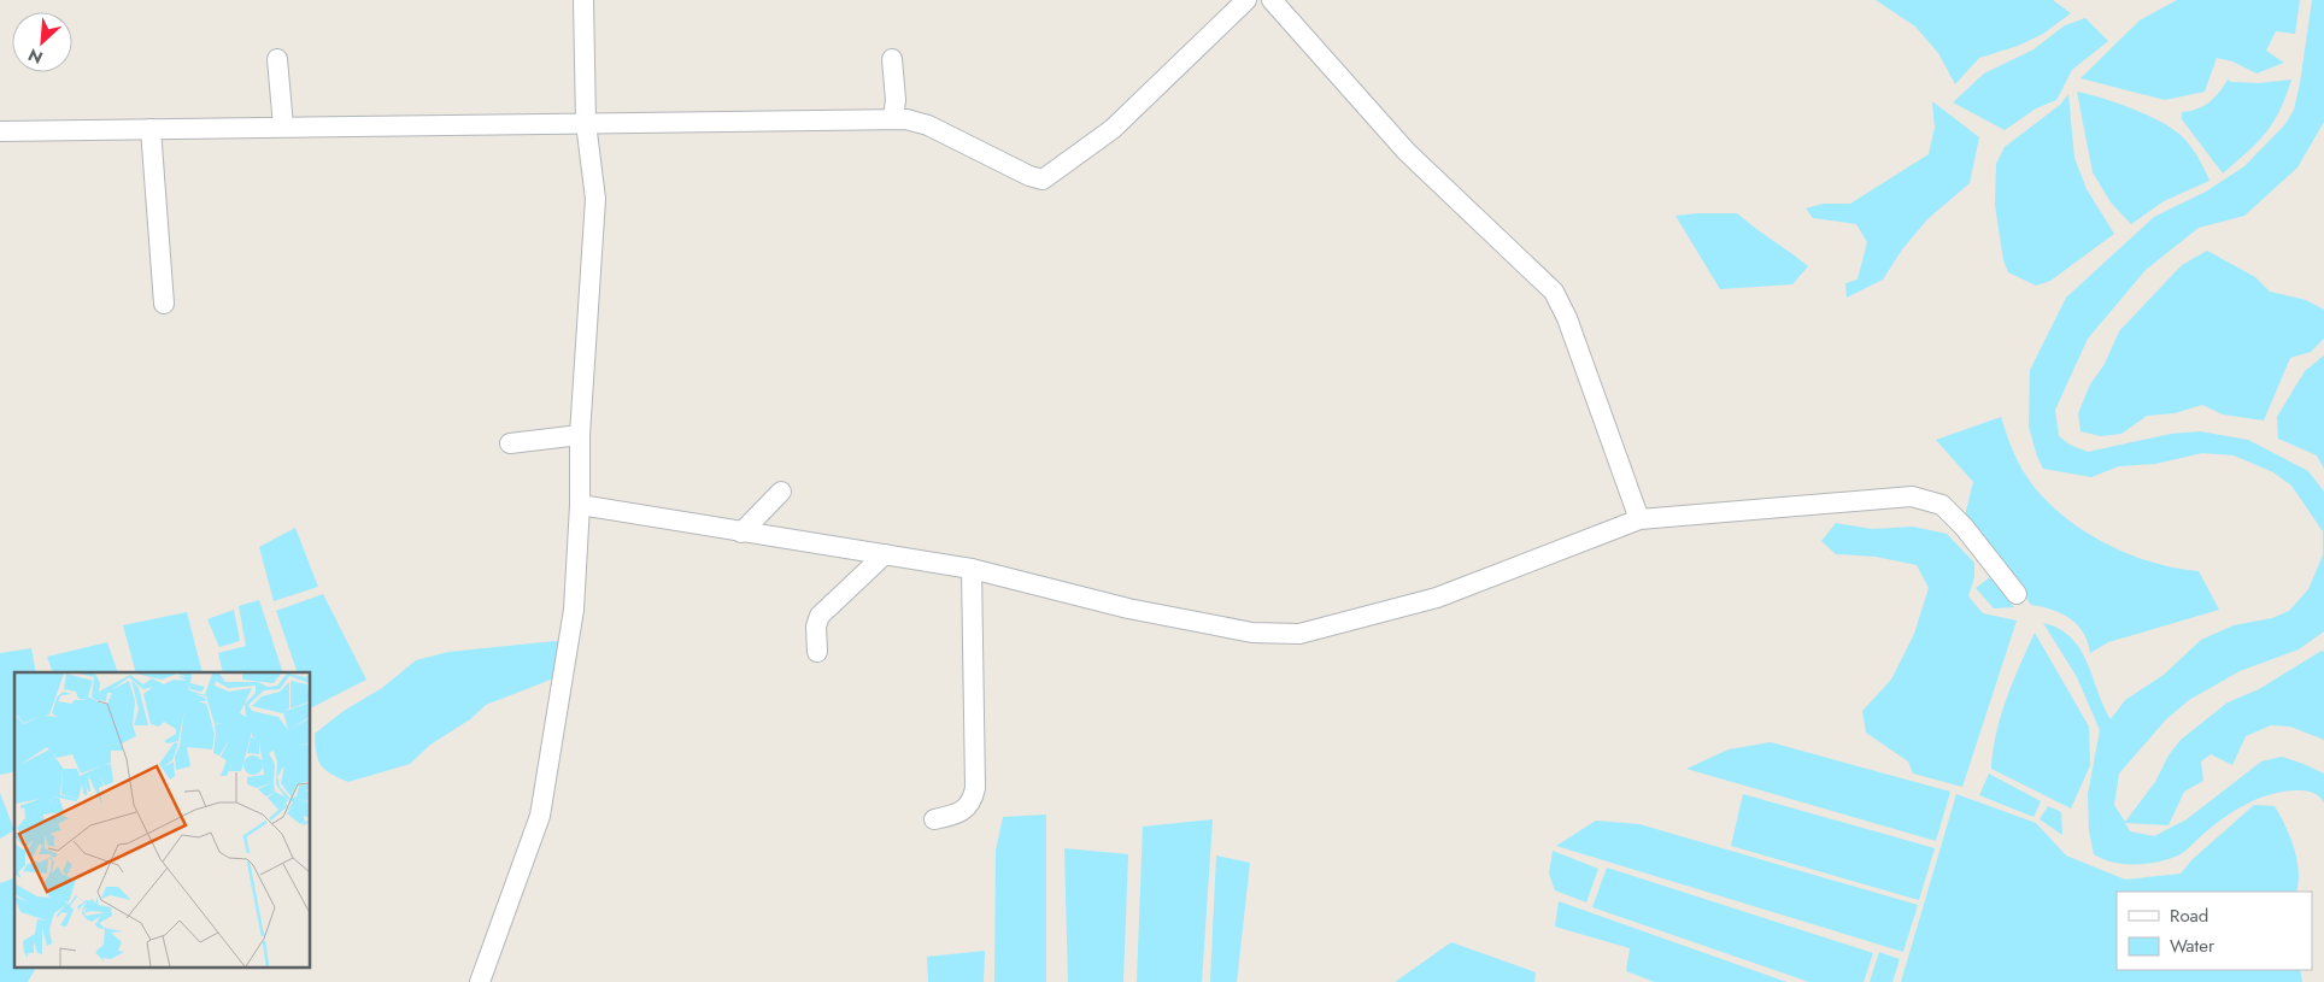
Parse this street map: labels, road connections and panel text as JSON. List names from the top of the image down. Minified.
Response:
{"legend":["Road","Water"],"north":"bottom left"}
